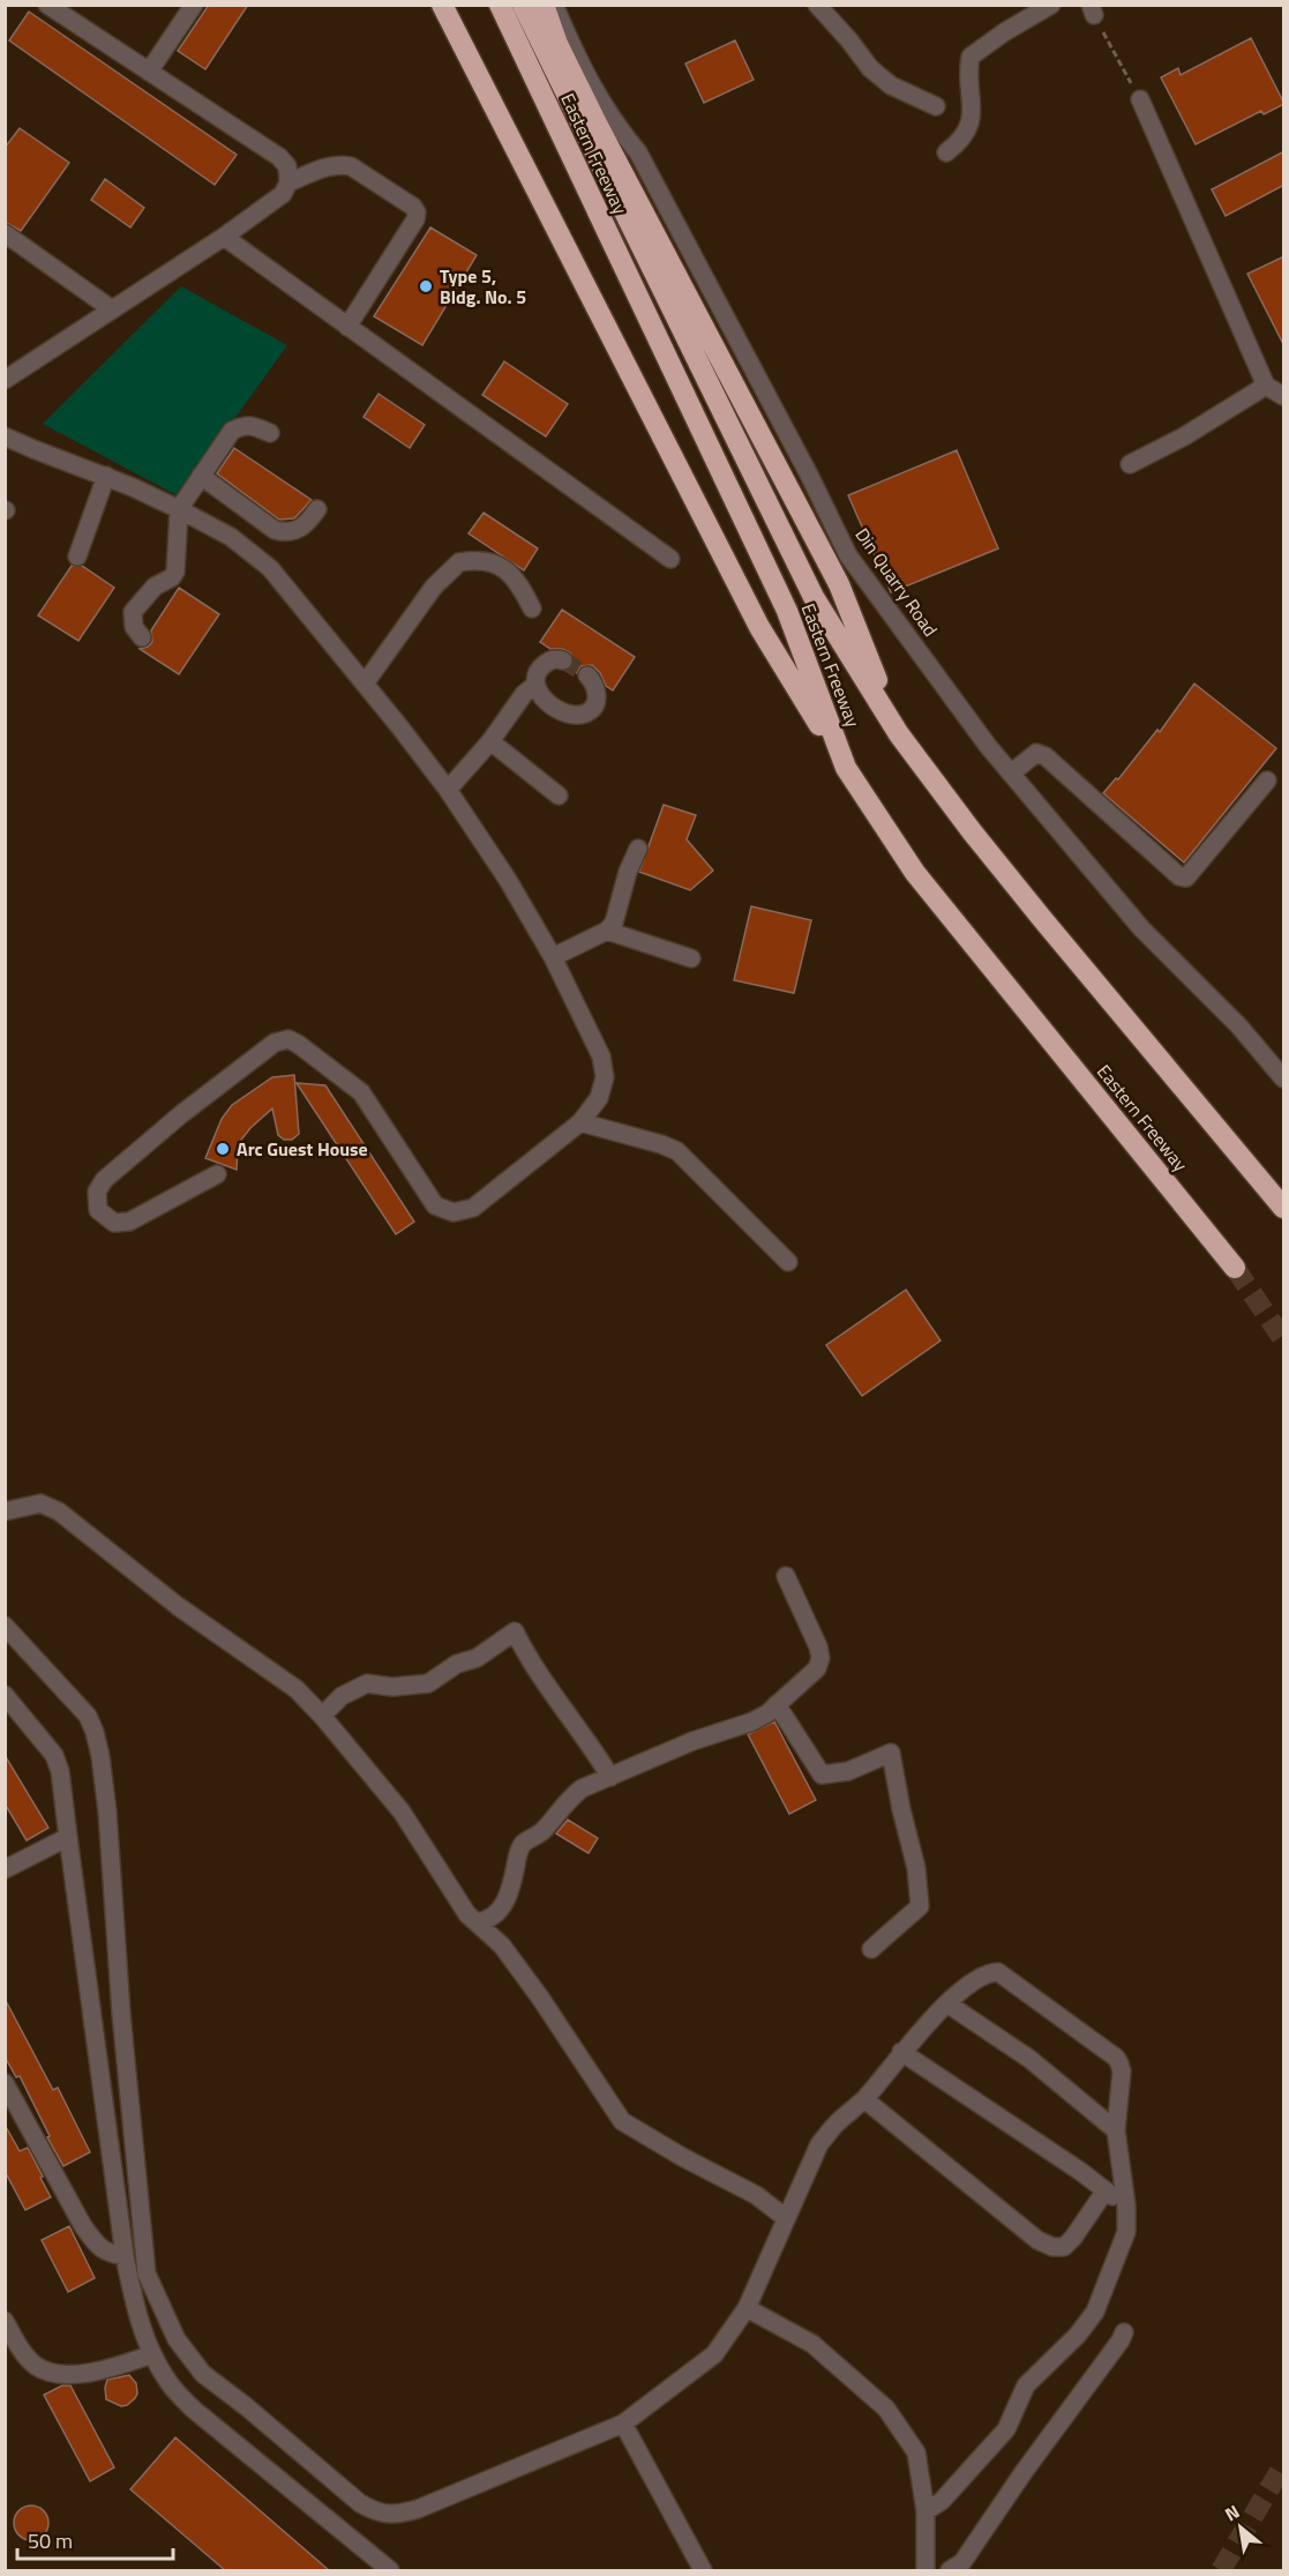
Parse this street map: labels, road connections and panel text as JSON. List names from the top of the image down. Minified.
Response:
{"streets":{"highway":["Eastern Freeway"],"street":["Din Quarry Road"]},"places":["Type 5, Bldg. No. 5","Arc Guest House"],"scale_bar":"50 m","north":"top left"}
